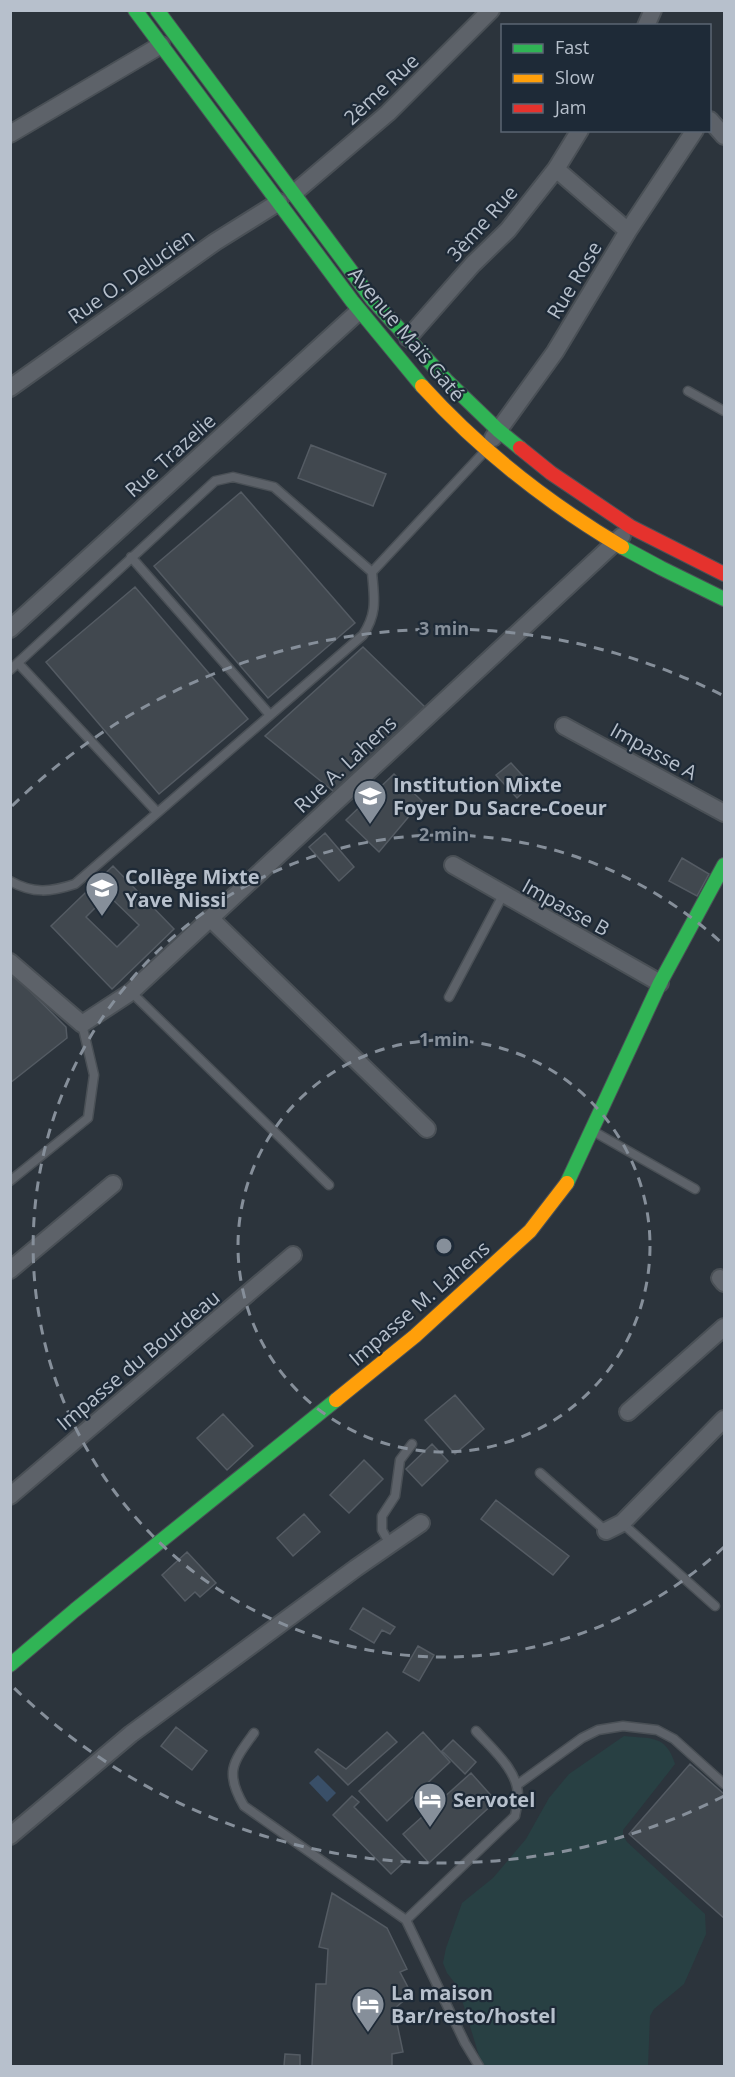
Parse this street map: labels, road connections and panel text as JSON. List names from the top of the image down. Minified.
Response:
{"streets":{"main road":["Avenue Maïs Gaté","Impasse M. Lahens"],"street":["2ème Rue","3ème Rue","Rue O. Delucien","Rue Rose","Rue Trazelie","Impasse A","Rue A. Lahens","Impasse B","Impasse du Bourdeau"]},"crossings":[["2ème Rue","Avenue Maïs Gaté"],["3ème Rue","Avenue Maïs Gaté"],["Rue O. Delucien","Avenue Maïs Gaté"],["Rue Rose","Avenue Maïs Gaté"],["Avenue Maïs Gaté","Rue Trazelie"],["Avenue Maïs Gaté","Rue A. Lahens"],["Impasse B","Impasse M. Lahens"]],"places":{"school or university":["Institution Mixte Foyer Du Sacre-Coeur","Collège Mixte Yave Nissi"],"hotel":["Servotel","La maison Bar/resto/hostel"]},"legend":["Fast","Slow","Jam"],"rings":["3 min","2 min","1 min"]}
